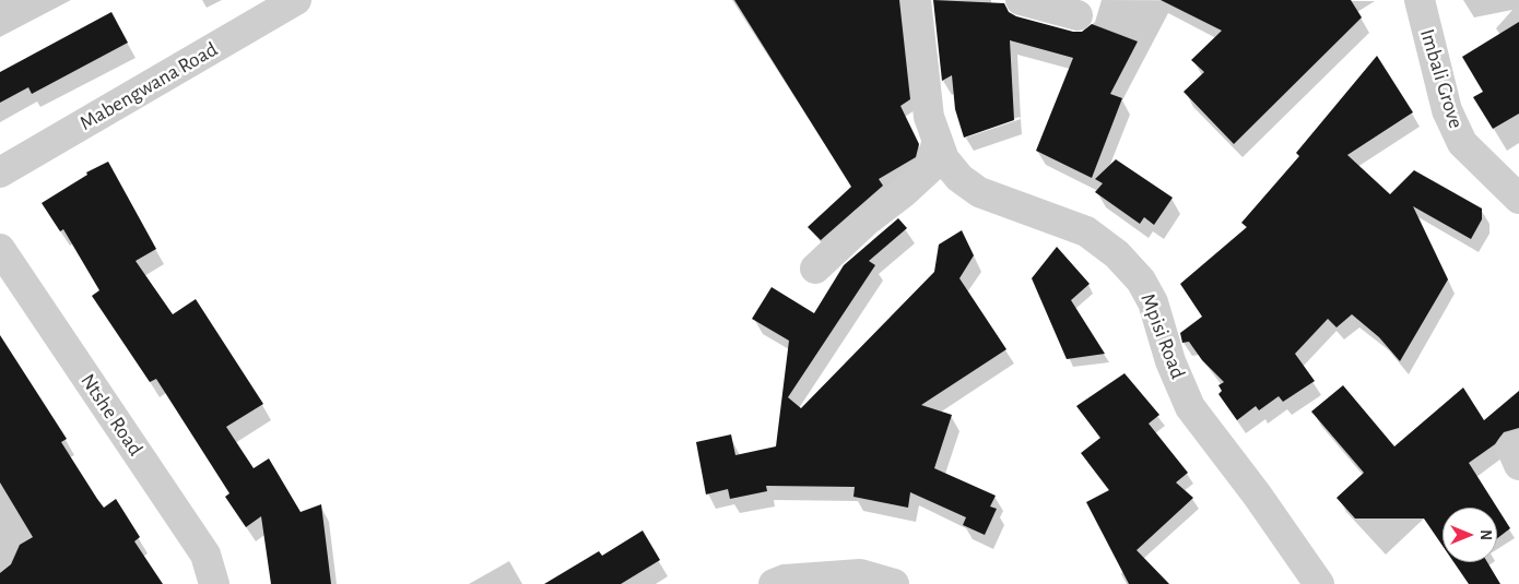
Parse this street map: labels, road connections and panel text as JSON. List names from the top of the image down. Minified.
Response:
{"streets":{"street":["Imbali Grove","Mabengwana Road","Mpisi Road","Ntshe Road"]},"north":"right"}
